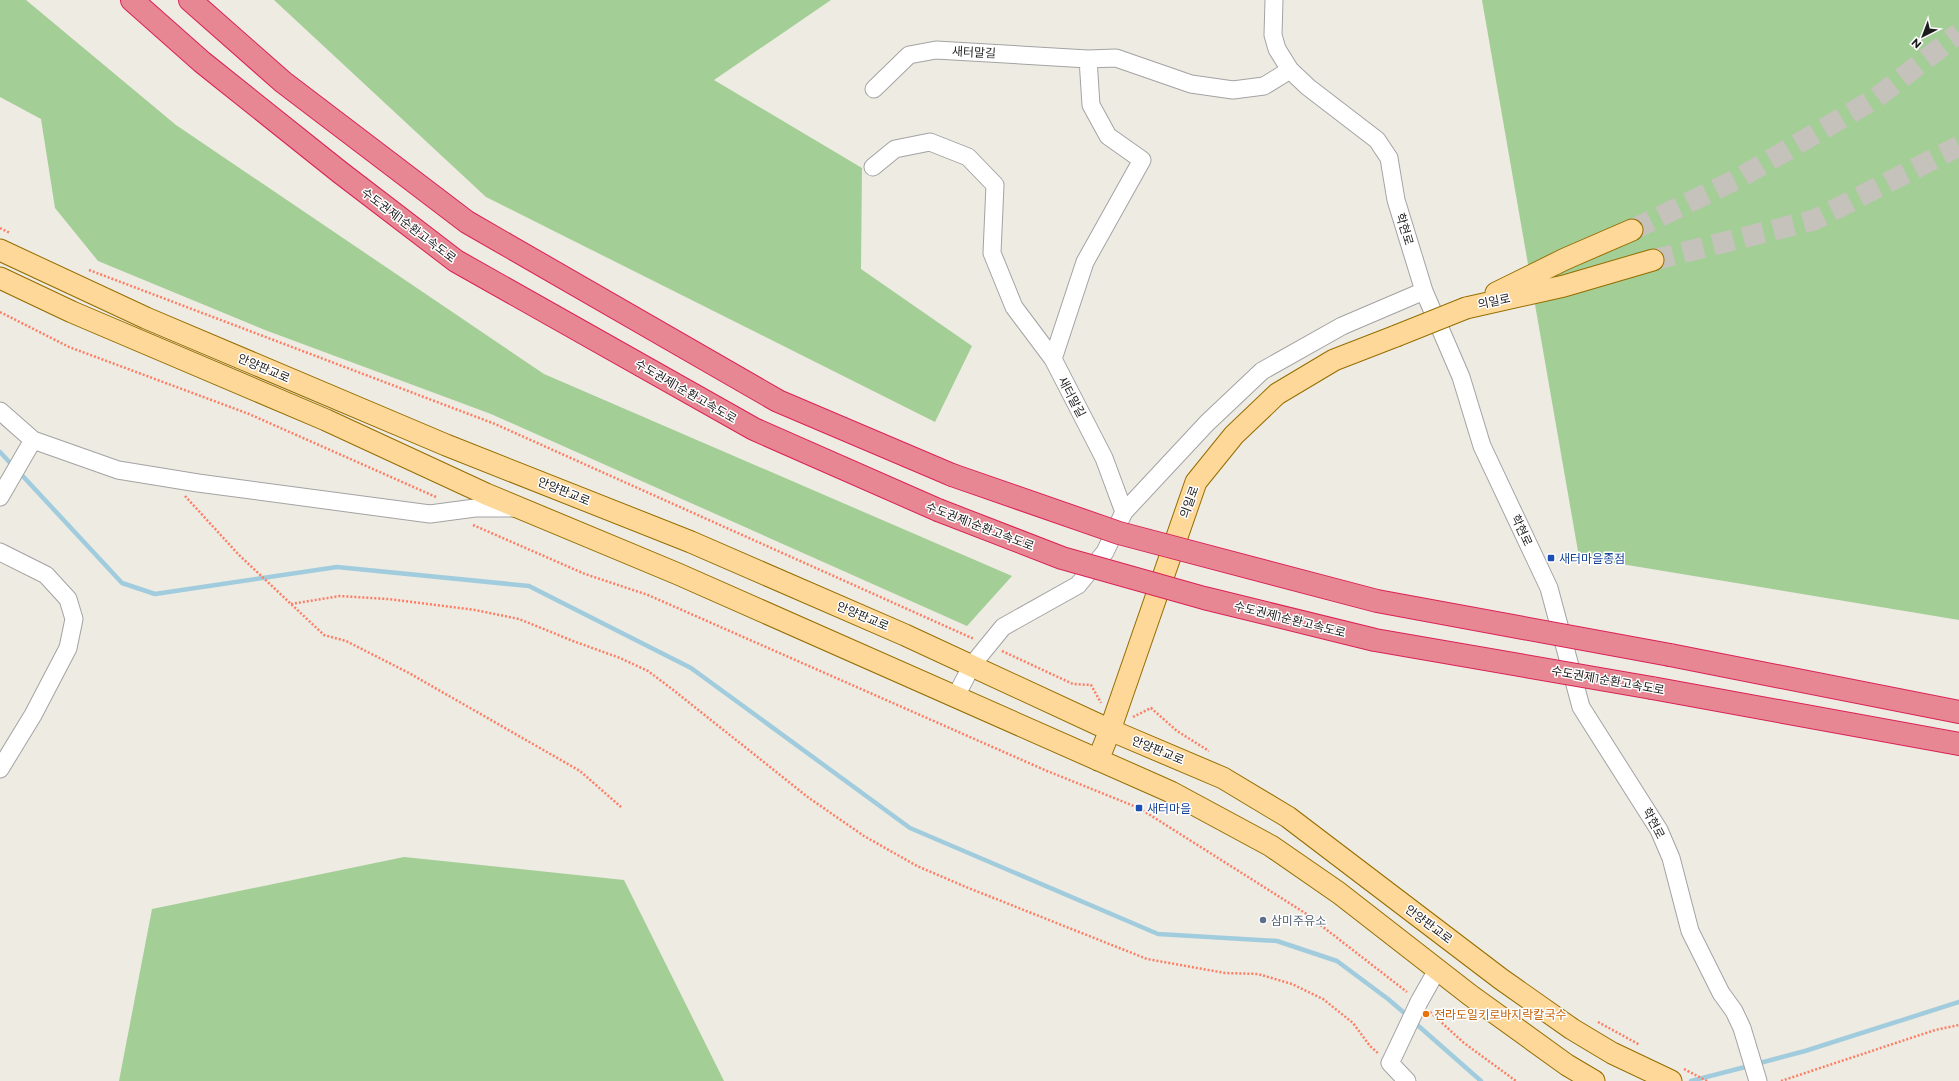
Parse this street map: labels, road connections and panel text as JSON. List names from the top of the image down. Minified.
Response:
{"streets":{"highway":["수도권제1순환고속도로"],"main road":["의일로","안양판교로"],"street":["새터말길","학현로"]},"crossings":[["새터말길","학현로"],["의일로","안양판교로"]],"places":{"transit":["새터마을종점","새터마을"],"other":["삼미주유소","전라도일키로바지락칼국수"]},"north":"bottom left"}
